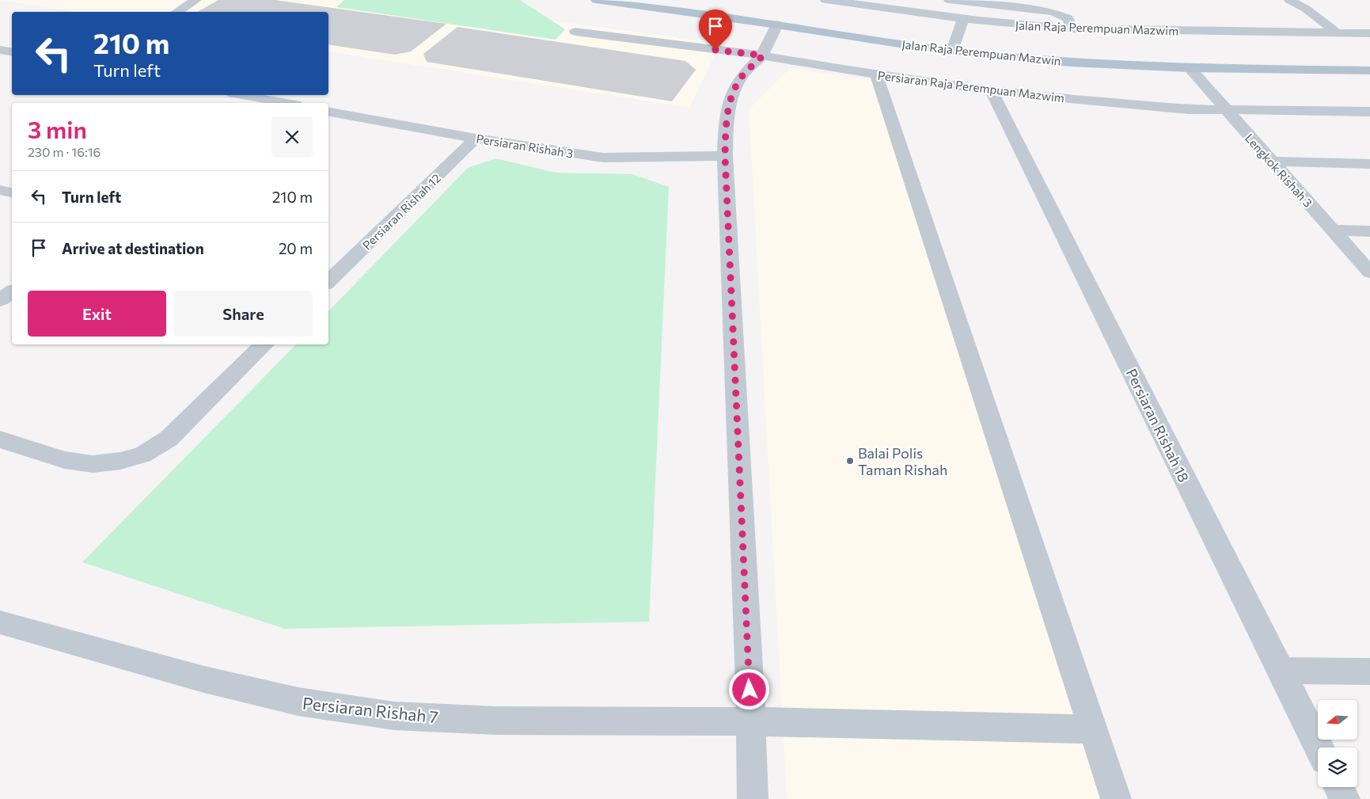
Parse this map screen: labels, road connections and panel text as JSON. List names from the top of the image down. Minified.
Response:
{"streets":{"main road":["Jalan Raja Perempuan Mazwin"],"street":["Jalan Raja Perempuan Mazwim","Persiaran Raja Perempuan Mazwim","Persiaran Rishah 3","Lengkok Rishah 3","Persiaran Rishah 12","Persiaran Rishah 18","Persiaran Rishah 7"]},"crossings":[["Jalan Raja Perempuan Mazwin","Lengkok Rishah 3"],["Persiaran Raja Perempuan Mazwim","Lengkok Rishah 3"],["Persiaran Raja Perempuan Mazwim","Persiaran Rishah 18"],["Persiaran Rishah 3","Persiaran Rishah 12"]],"places":["Balai Polis Taman Rishah"],"north":"left","page":{"turn":["210 m","Turn left"],"heading":["3 min","230 m · 16:16"],"list":[{"name":"Turn left","value":"210 m"},{"name":"Arrive at destination","value":"20 m"}],"buttons":["Exit","Share"]}}
